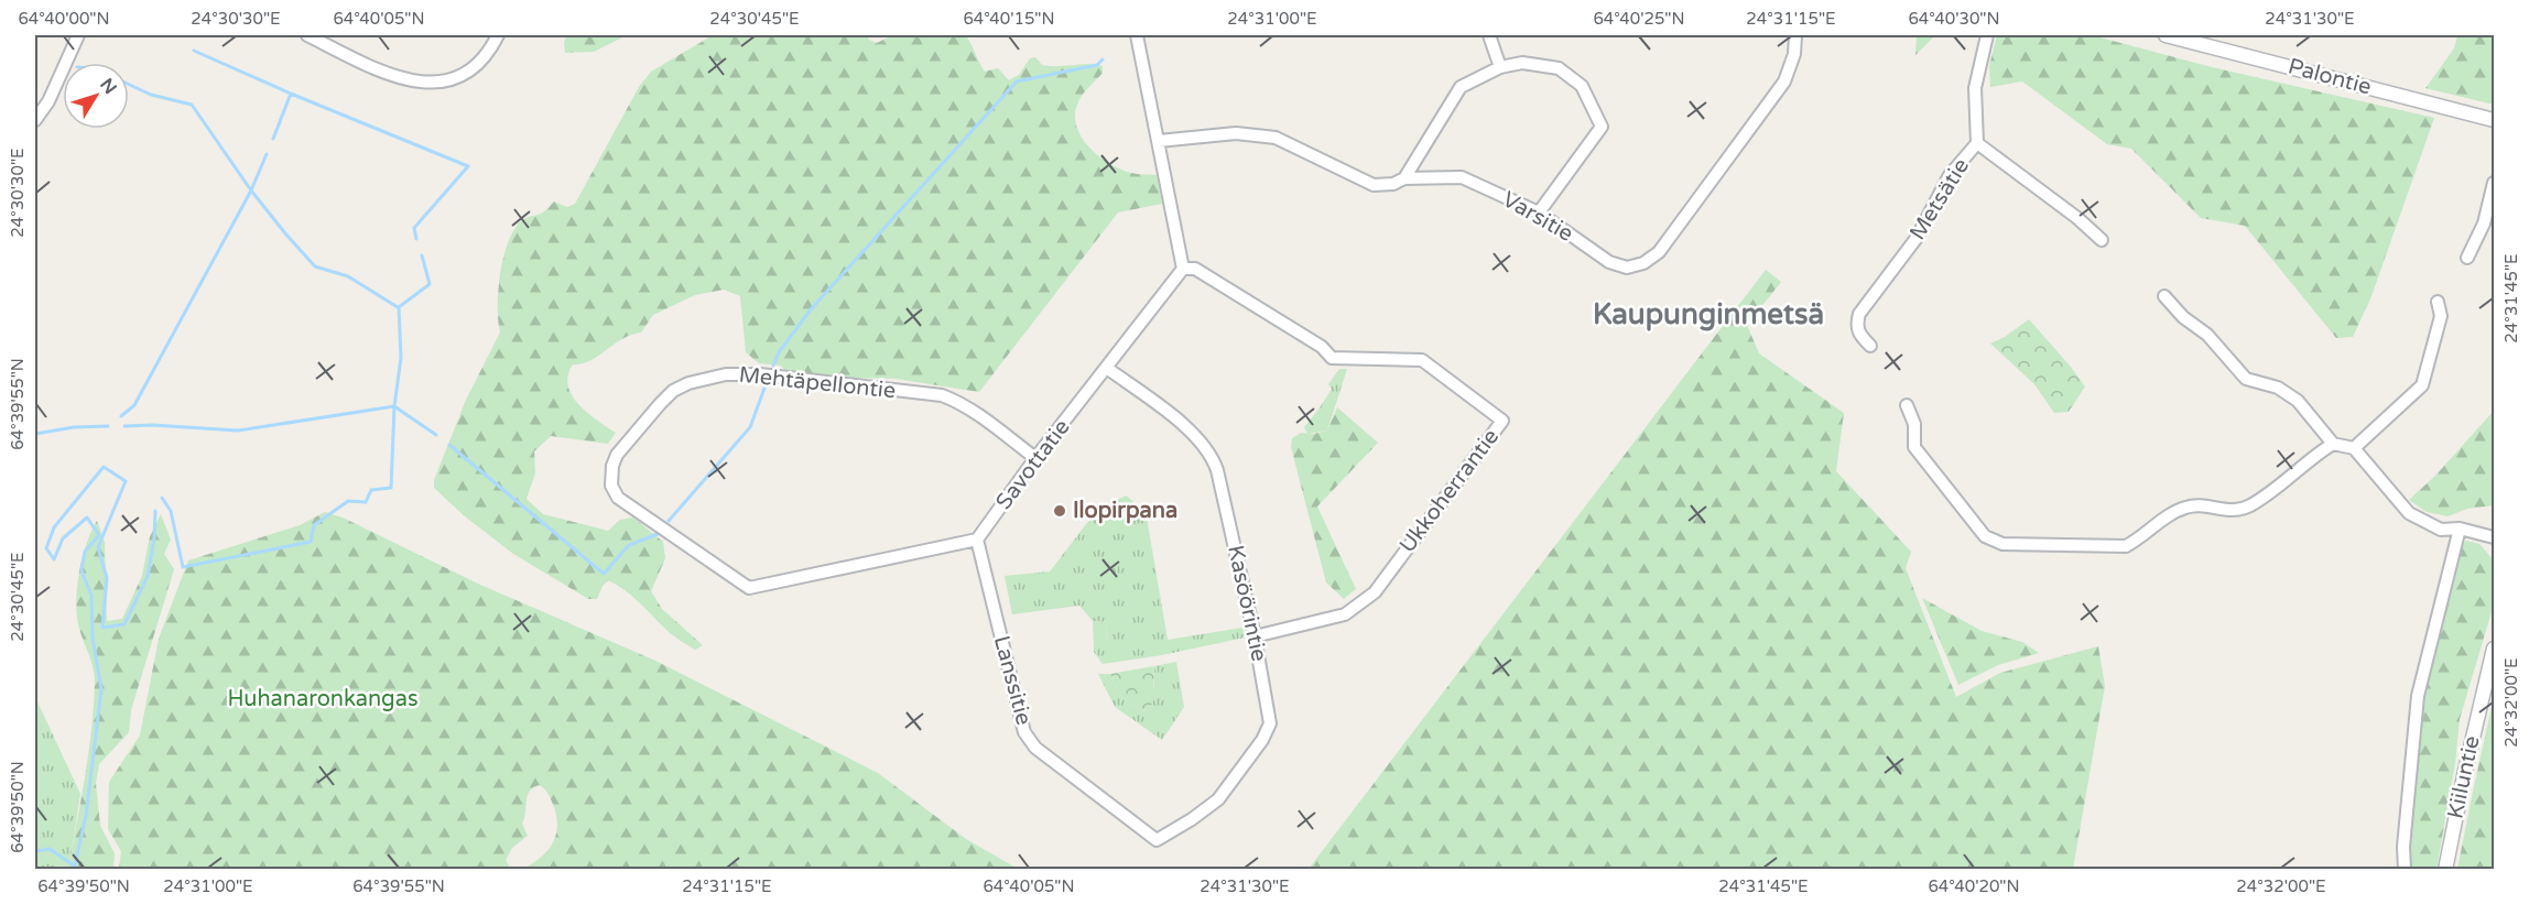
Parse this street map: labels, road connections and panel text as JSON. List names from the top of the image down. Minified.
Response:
{"streets":{"street":["Palontie","Metsätie","Varsitie","Mehtäpellontie","Savottatie","Ukkoherrantie","Kasöörintie","Lanssitie","Kiiluntie"]},"crossings":[["Mehtäpellontie","Savottatie"],["Mehtäpellontie","Lanssitie"],["Savottatie","Ukkoherrantie"],["Savottatie","Kasöörintie"],["Savottatie","Lanssitie"],["Ukkoherrantie","Kasöörintie"],["Kasöörintie","Lanssitie"]],"districts":["Kaupunginmetsä"],"parks":["Huhanaronkangas"],"places":["Ilopirpana"],"north":"top right","coordinates":["64°40'00\"N","24°30'30\"E","64°40'05\"N","24°30'45\"E","64°40'15\"N","24°31'00\"E","64°40'25\"N","24°31'15\"E","64°40'30\"N","24°31'30\"E","24°31'45\"E","64°39'55\"N","24°32'00\"E","64°39'50\"N","64°40'20\"N"]}
